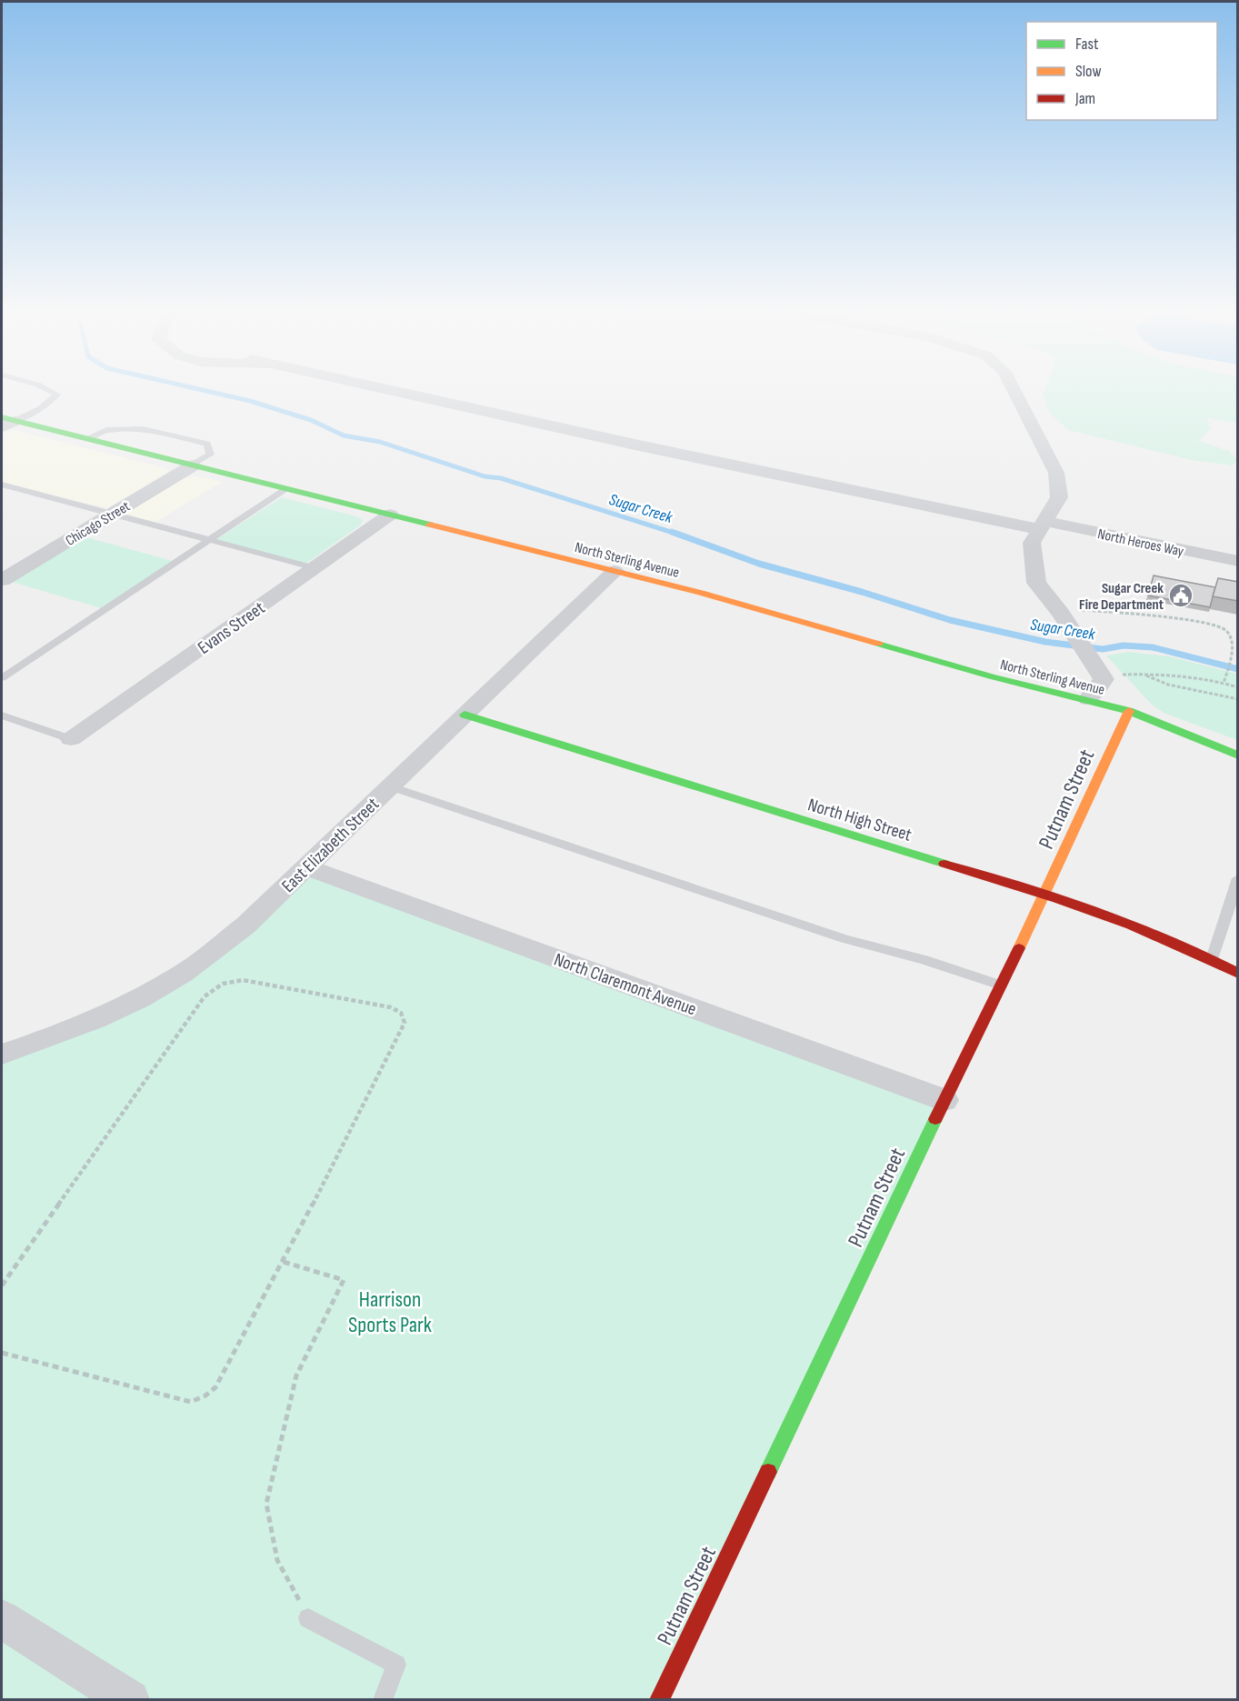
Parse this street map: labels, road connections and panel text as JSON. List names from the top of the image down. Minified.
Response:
{"streets":{"street":["Chicago Street","North Heroes Way","North Sterling Avenue","Evans Street","Putnam Street","North High Street","East Elizabeth Street","North Claremont Avenue"]},"crossings":[["Chicago Street","North Sterling Avenue"],["North Sterling Avenue","Evans Street"],["North Sterling Avenue","Putnam Street"],["North Sterling Avenue","East Elizabeth Street"],["Putnam Street","North High Street"],["Putnam Street","North Claremont Avenue"],["North High Street","East Elizabeth Street"],["East Elizabeth Street","North Claremont Avenue"]],"water":["Sugar Creek"],"parks":["Harrison Sports Park"],"places":{"public building":["Sugar Creek Fire Department"]},"legend":["Fast","Slow","Jam"]}
